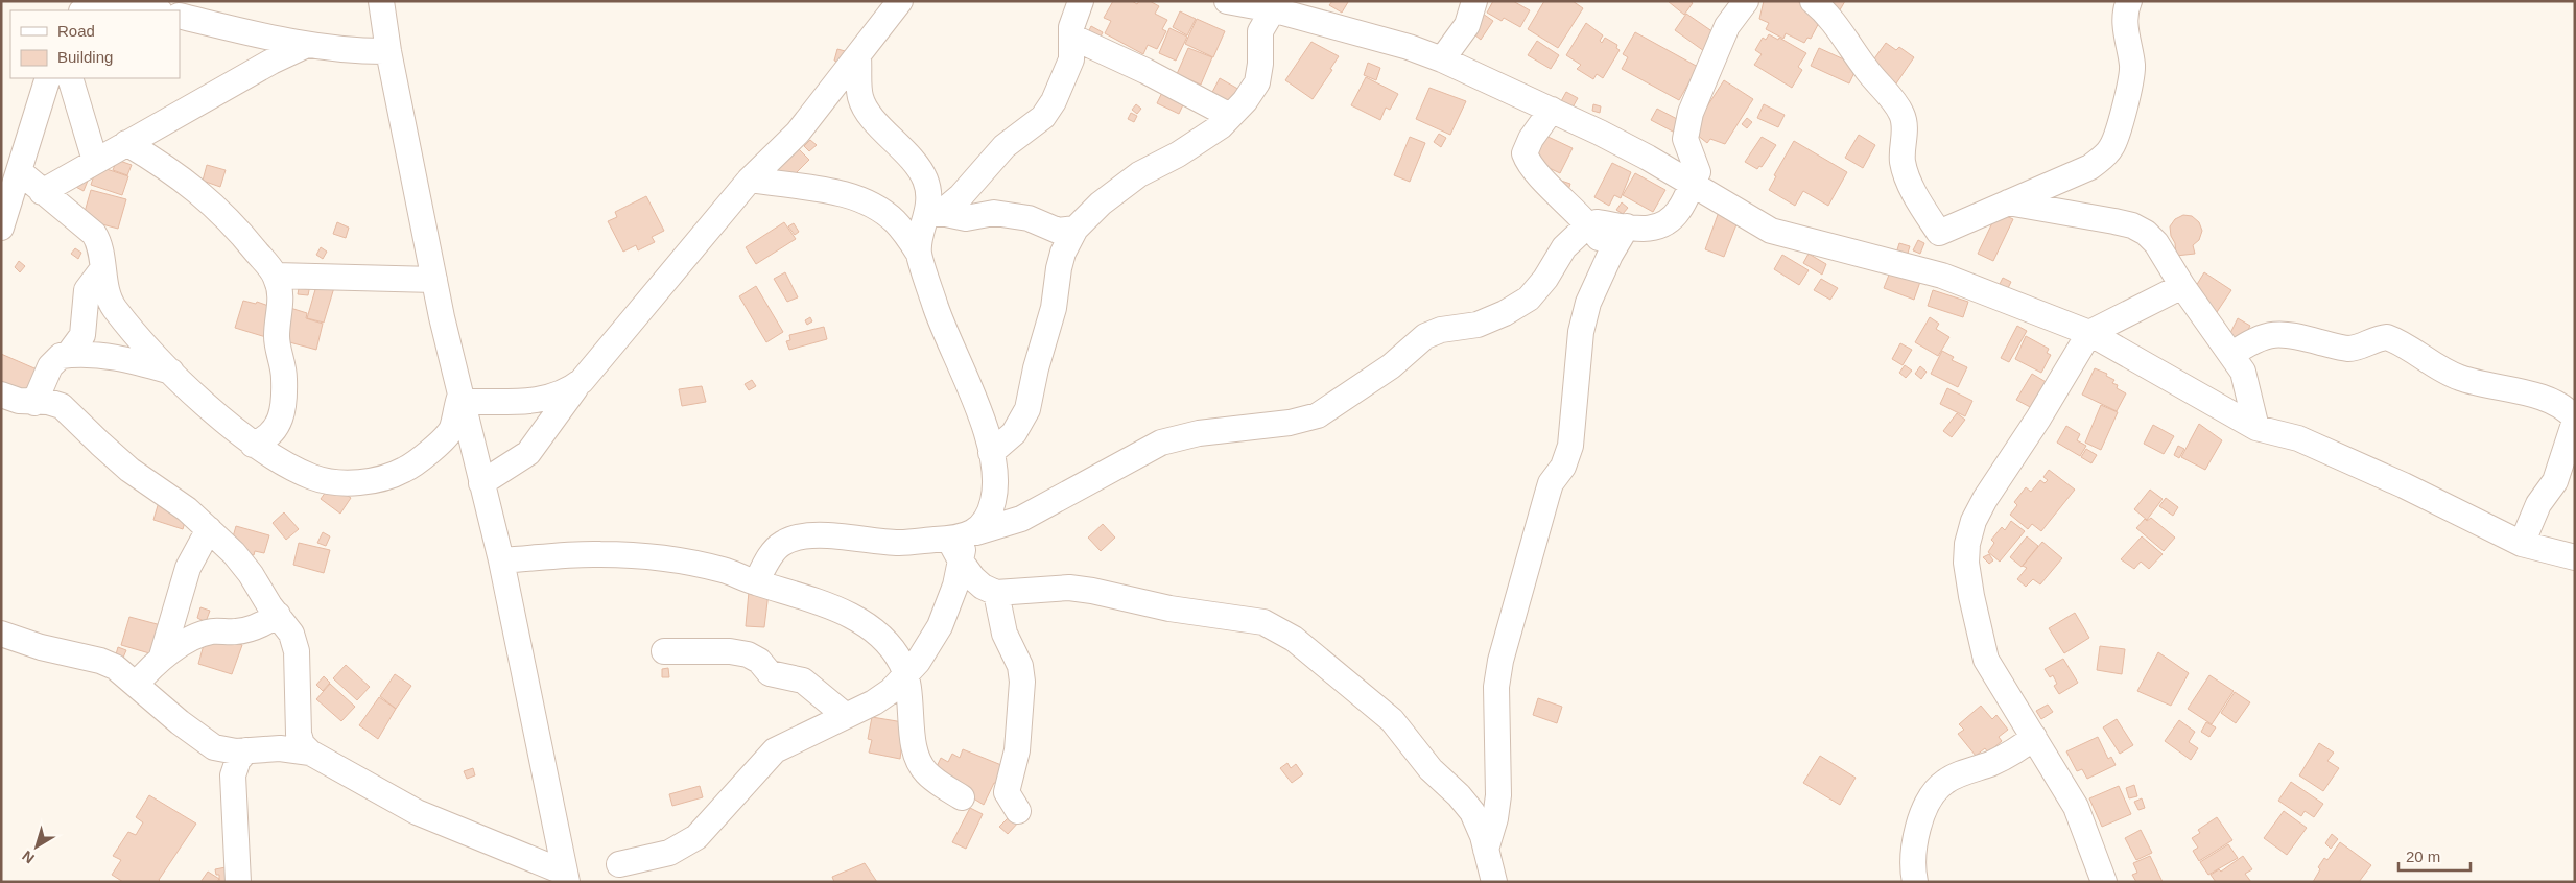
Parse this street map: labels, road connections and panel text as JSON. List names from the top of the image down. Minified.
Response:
{"legend":["Road","Building"],"scale_bar":"20 m","north":"bottom left"}
